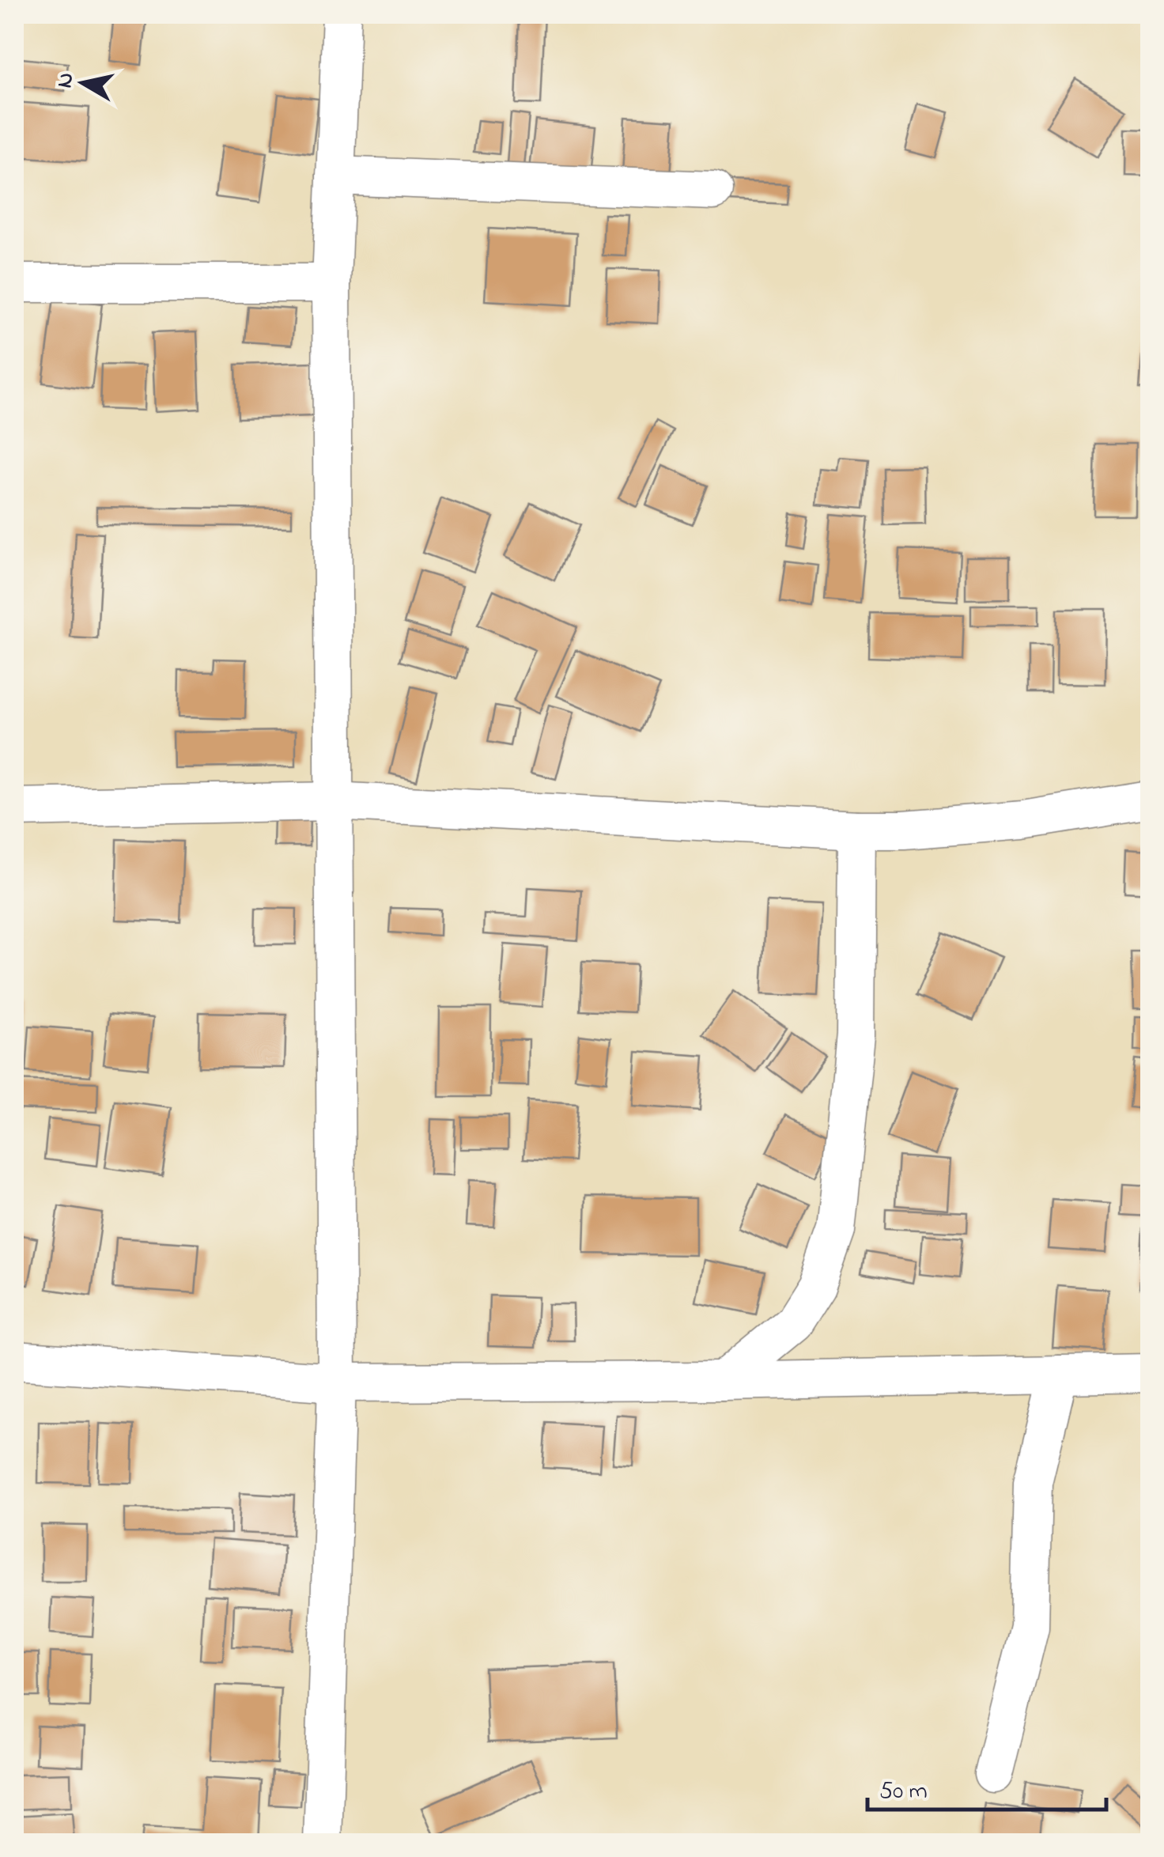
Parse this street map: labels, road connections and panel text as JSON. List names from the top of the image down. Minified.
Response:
{"scale_bar":"50 m","north":"left"}
